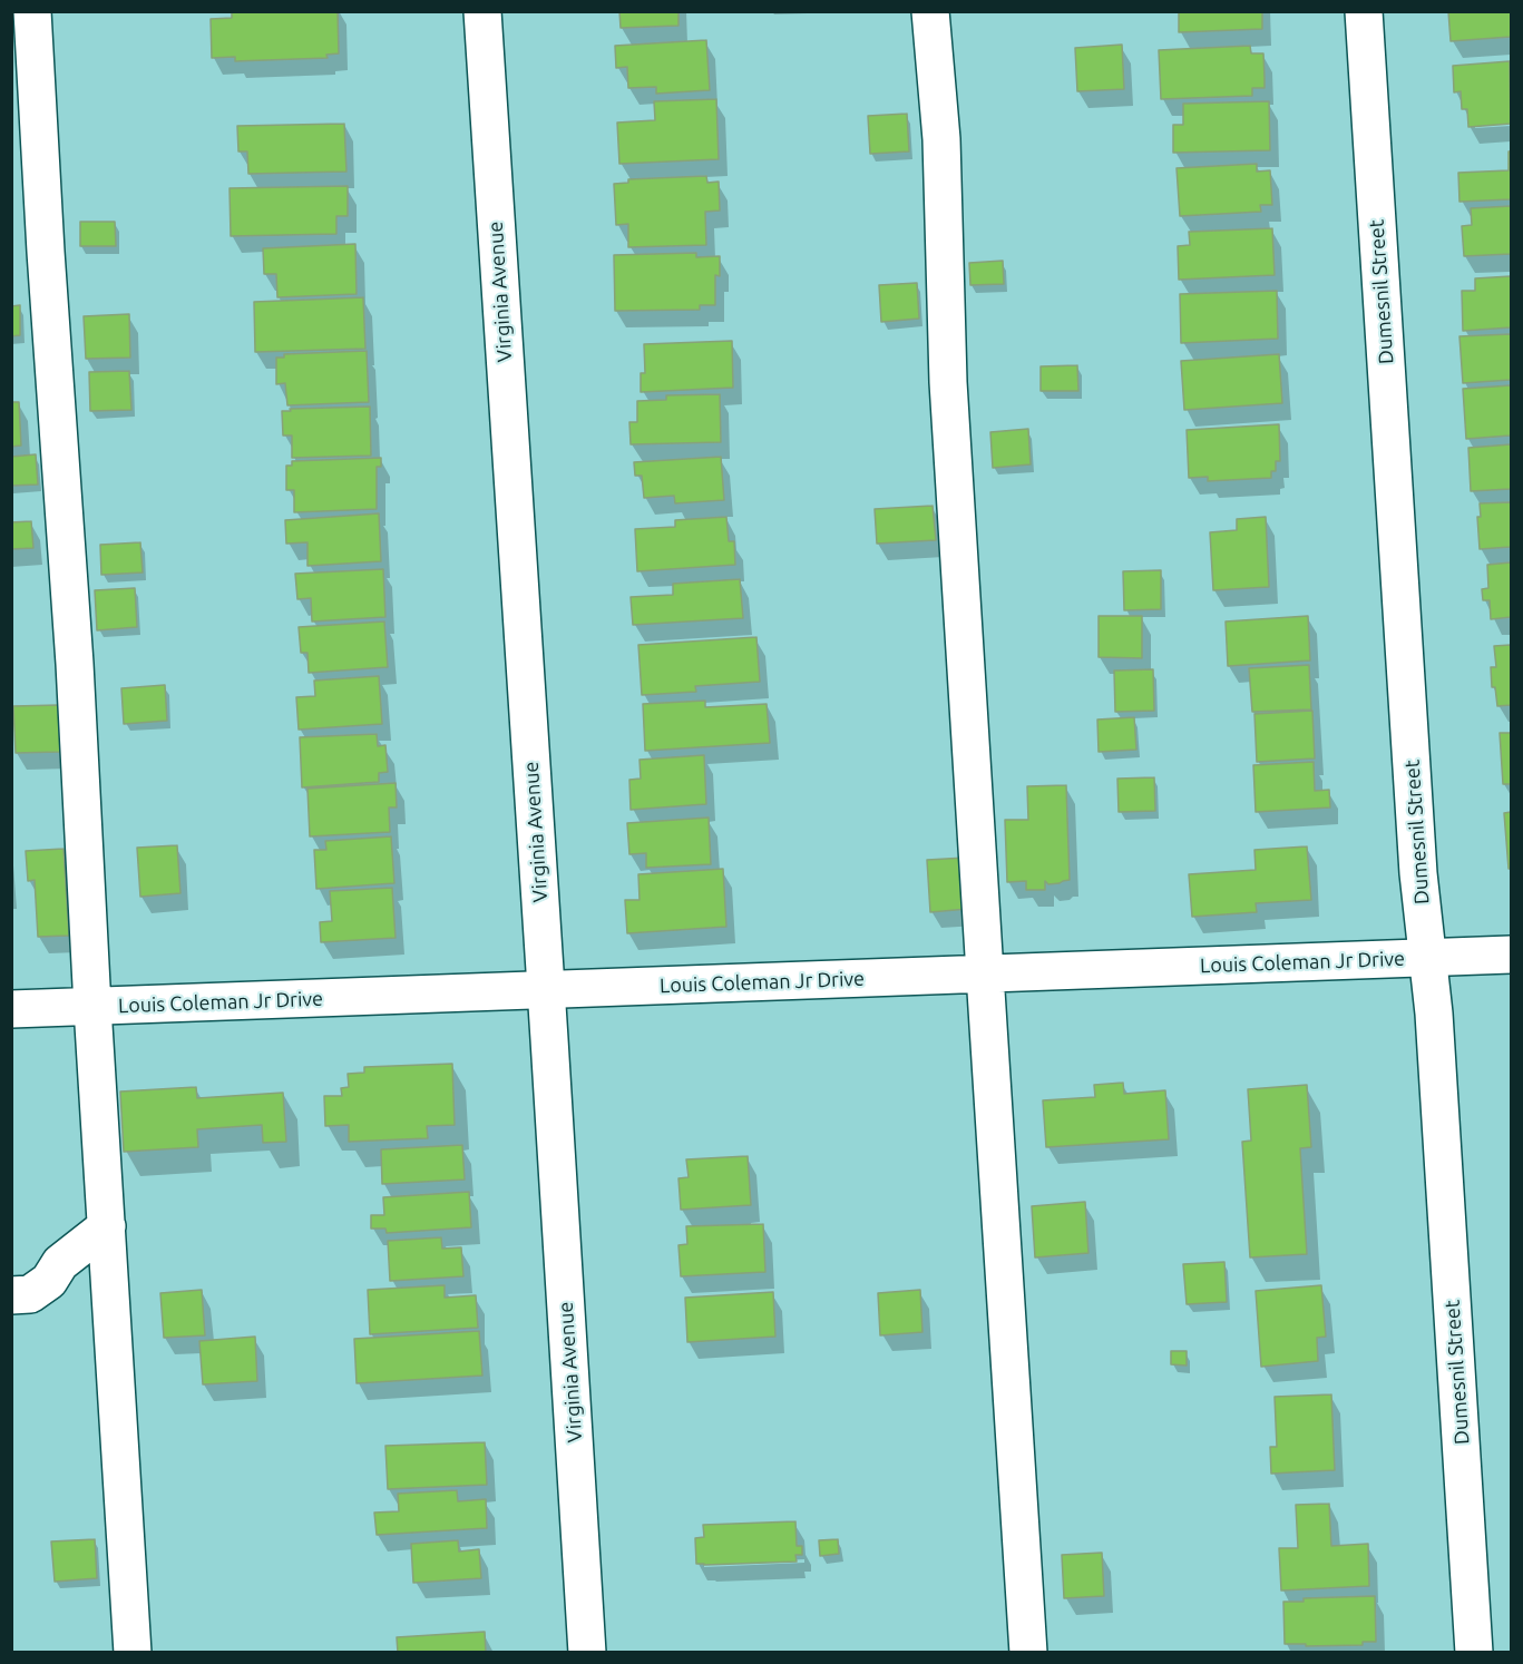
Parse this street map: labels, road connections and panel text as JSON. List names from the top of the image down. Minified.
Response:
{"streets":{"main road":["Virginia Avenue","Dumesnil Street","Louis Coleman Jr Drive"]},"crossings":[["Virginia Avenue","Louis Coleman Jr Drive"],["Dumesnil Street","Louis Coleman Jr Drive"]]}
